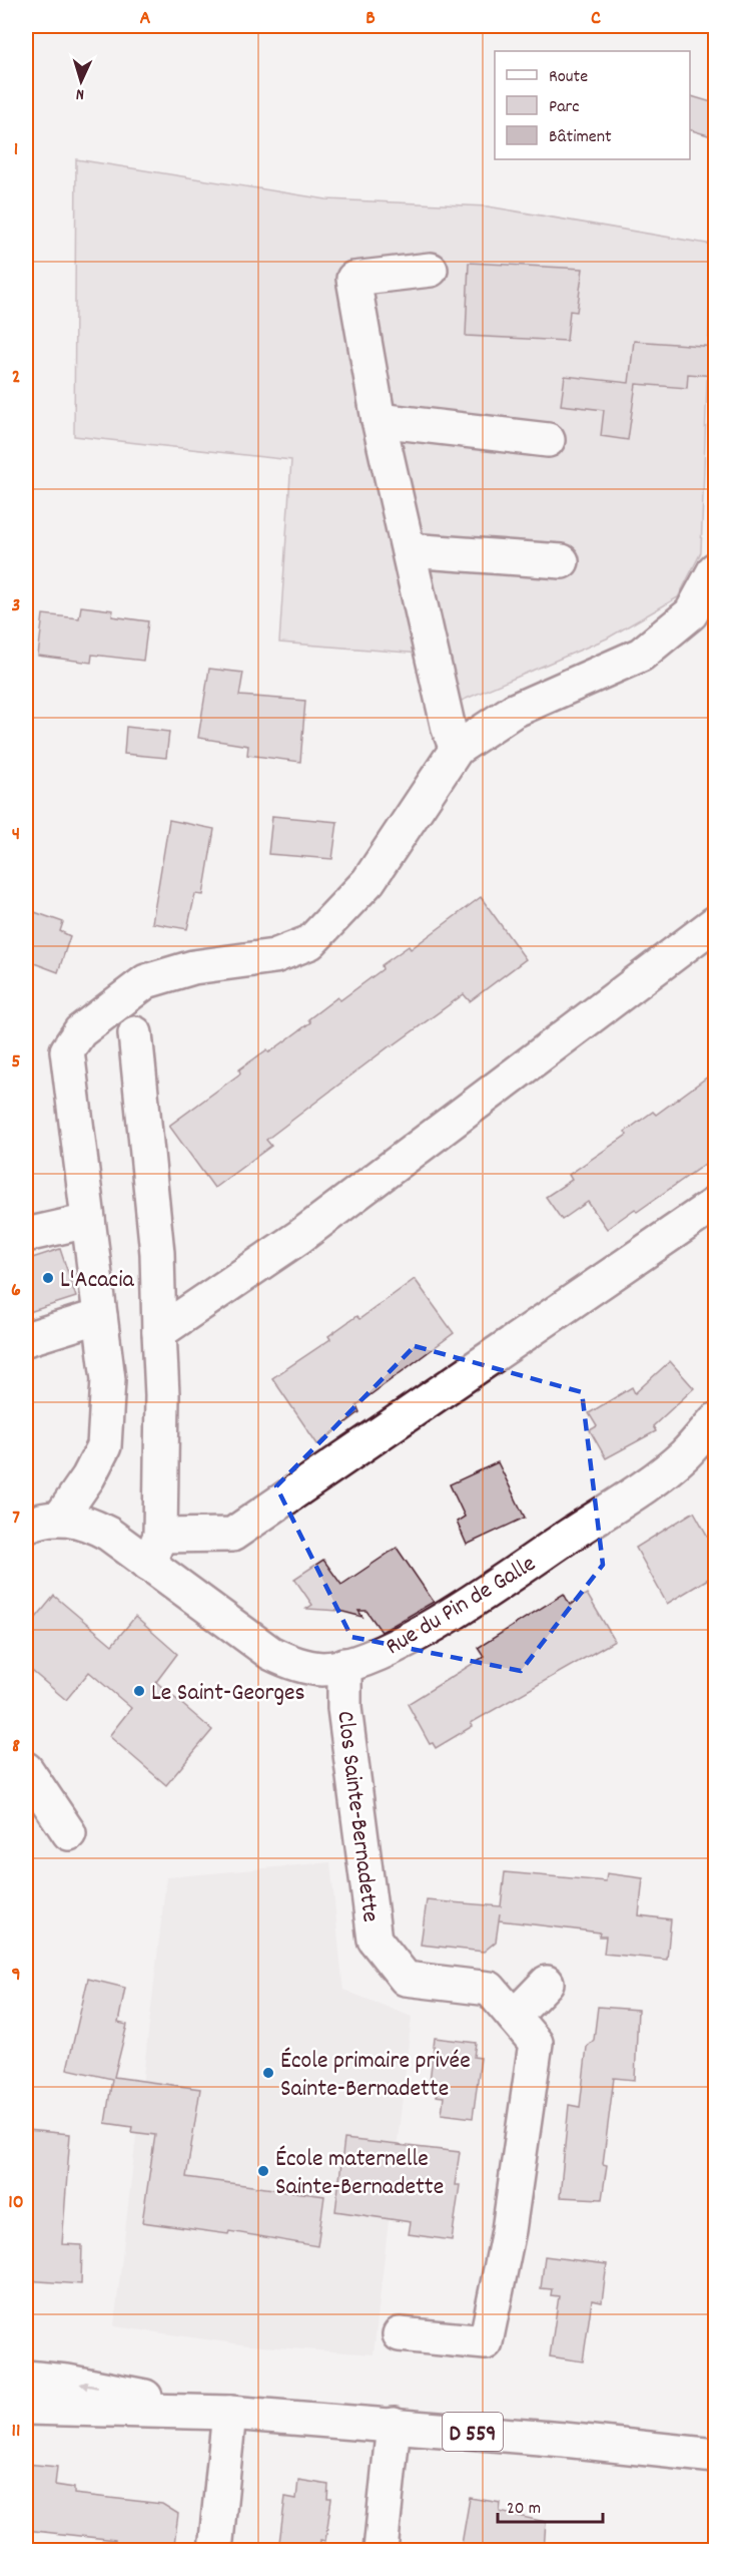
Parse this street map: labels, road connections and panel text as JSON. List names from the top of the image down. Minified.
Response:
{"streets":{"street":["Rue du Pin de Galle","Clos Sainte-Bernadette","D 559"]},"crossings":[["Rue du Pin de Galle","Clos Sainte-Bernadette"]],"places":["L'Acacia","Le Saint-Georges","École primaire privée Sainte-Bernadette","École maternelle Sainte-Bernadette"],"legend":["Route","Parc","Bâtiment"],"scale_bar":"20 m","north":"bottom","grid":{"columns":["A","B","C"],"rows":["1","2","3","4","5","6","7","8","9","10","11"]}}
